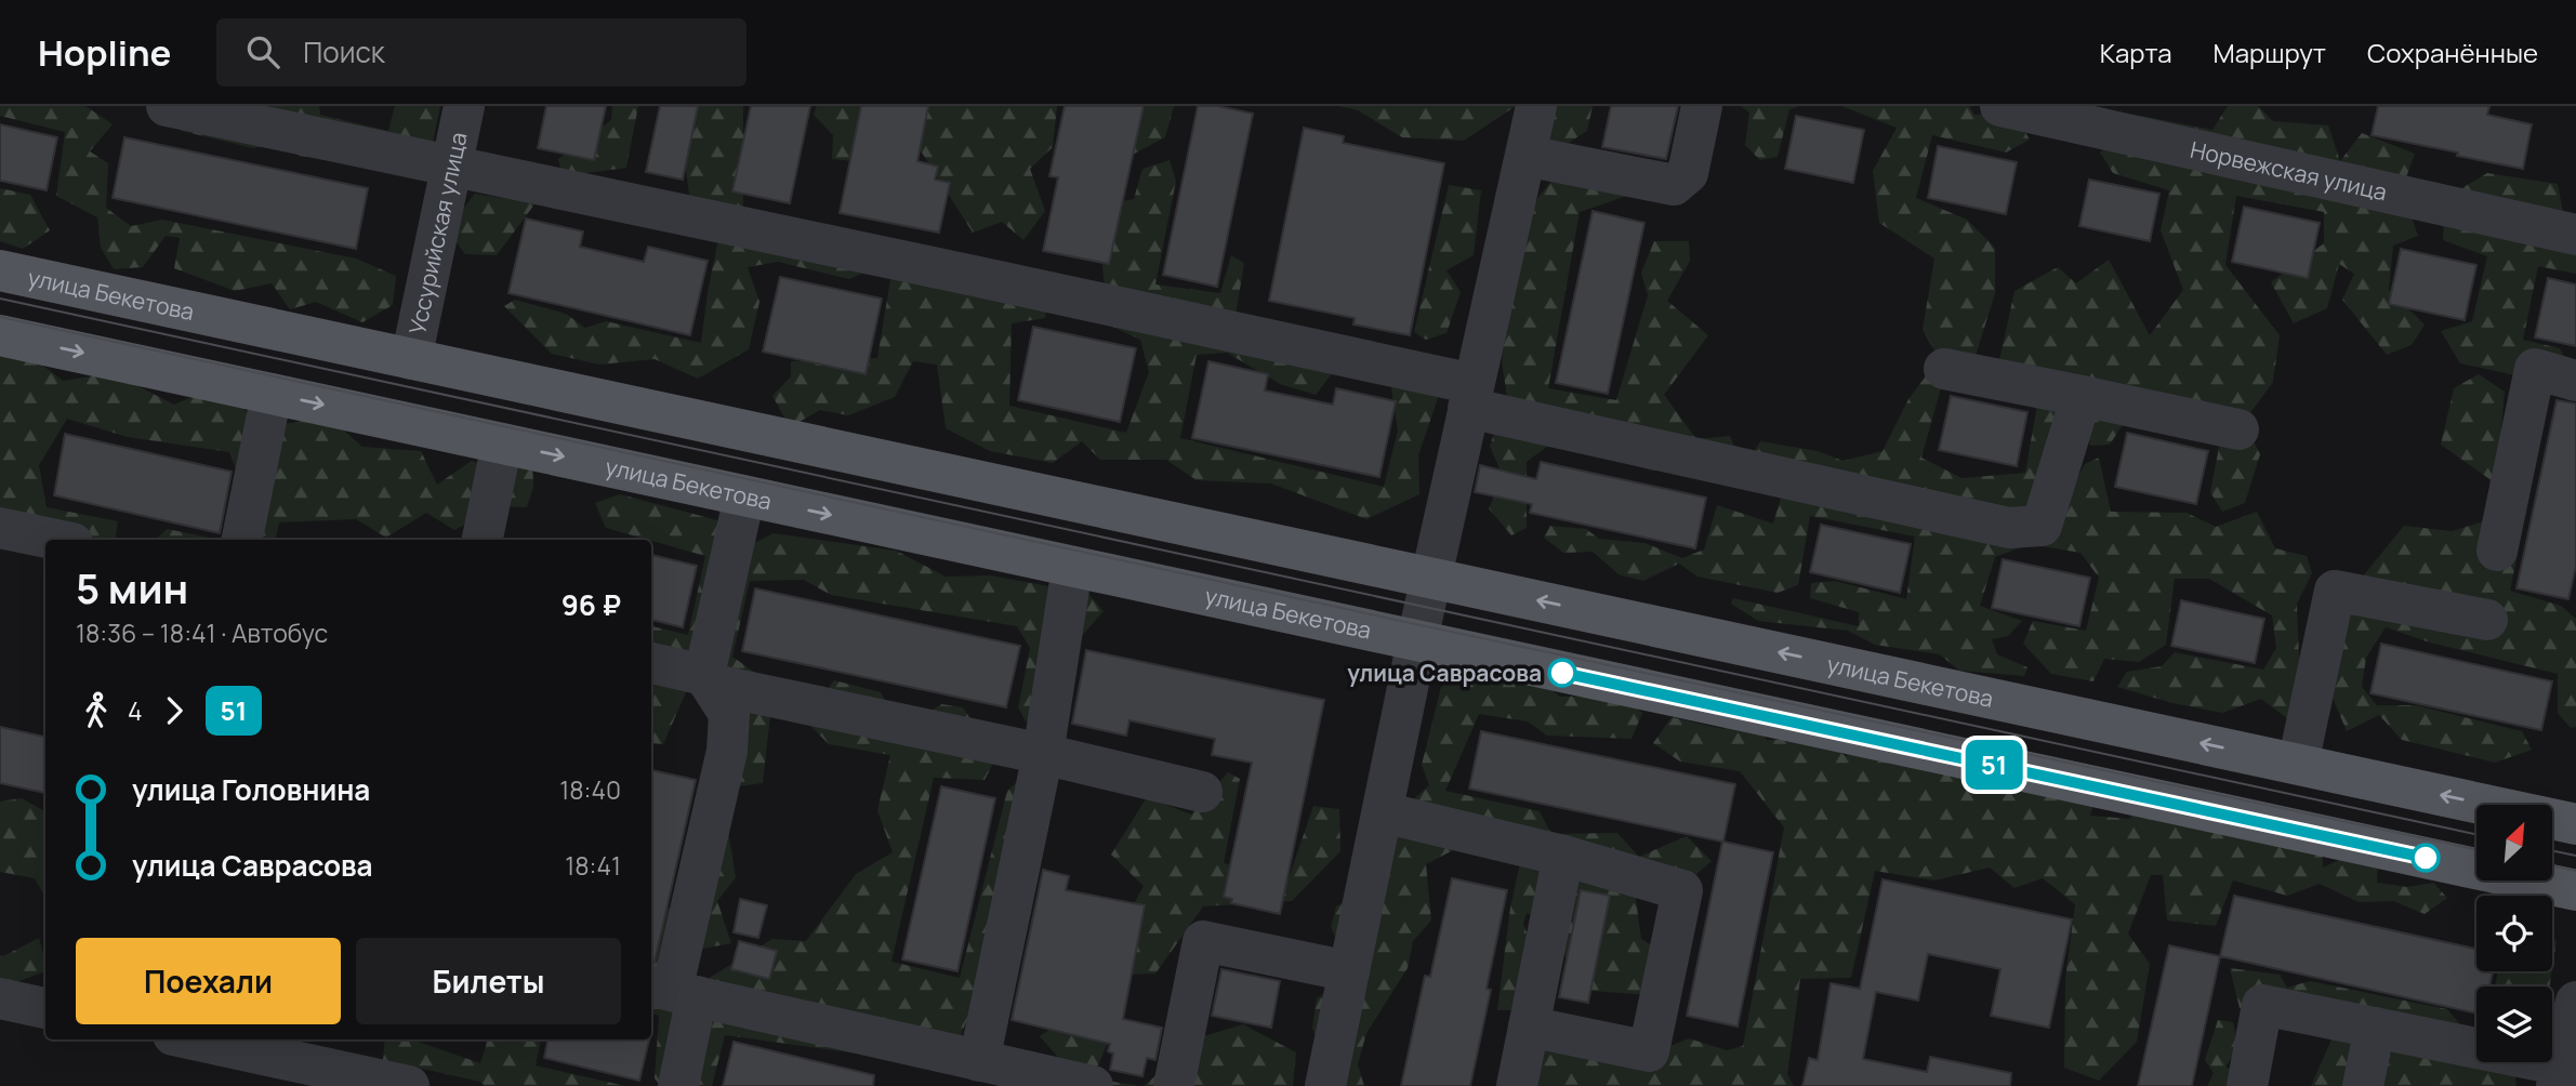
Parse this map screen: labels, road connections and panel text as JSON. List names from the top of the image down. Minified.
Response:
{"streets":{"main road":["улица Бекетова"],"street":["Норвежская улица","Уссурийская улица"]},"crossings":[["Уссурийская улица","улица Бекетова"]],"places":["улица Саврасова"],"lines":["bus line 51"],"north":"top right","page":{"header":"Hopline","search":"Поиск","nav":["Карта","Маршрут","Сохранённые"],"on_map":"51","heading":["5 мин","18:36 – 18:41 · Автобус","96 ₽"],"legs":["4","51"],"list":[{"name":"улица Головнина","value":"18:40"},{"name":"улица Саврасова","value":"18:41"}],"buttons":["Поехали","Билеты"]}}
